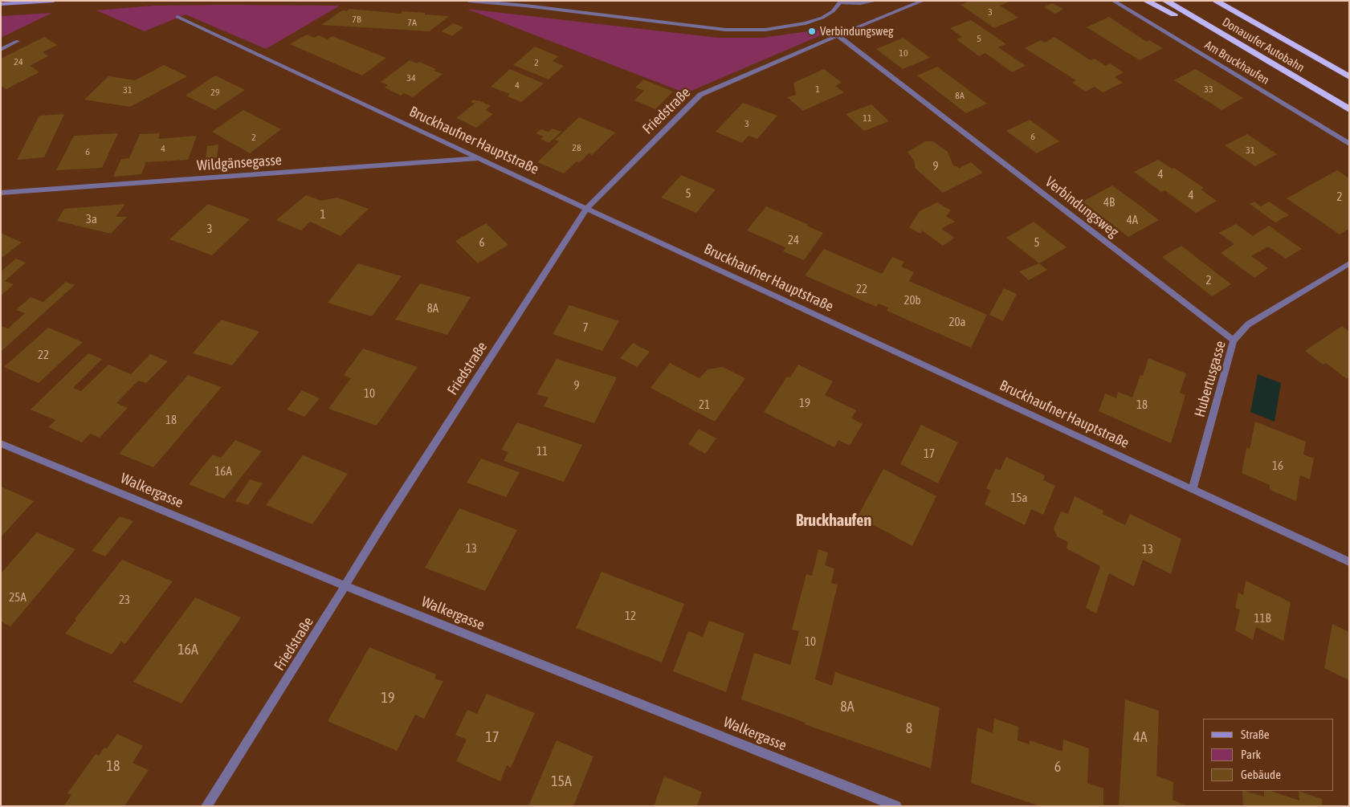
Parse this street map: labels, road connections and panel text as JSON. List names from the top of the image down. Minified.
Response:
{"streets":{"highway":["Donauufer Autobahn"],"street":["Am Bruckhaufen","Friedstraße","Bruckhaufner Hauptstraße","Wildgänsegasse","Verbindungsweg","Hubertusgasse","Walkergasse"]},"crossings":[["Friedstraße","Bruckhaufner Hauptstraße"],["Friedstraße","Verbindungsweg"],["Friedstraße","Walkergasse"],["Bruckhaufner Hauptstraße","Wildgänsegasse"],["Bruckhaufner Hauptstraße","Hubertusgasse"],["Verbindungsweg","Hubertusgasse"]],"districts":["Bruckhaufen"],"places":["Verbindungsweg"],"house_numbers":["3","7B","7A","5","10","24","2","34","4","1","33","31","29","8A","11","3","6","2","28","4","31","6","9","4","5","4","2","4B","1","3a","4A","3","24","6","5","2","22","20b","8A","20a","7","22","9","10","19","21","18","18","11","17","16","16A","15a","13","13","25A","23","12","11B","10","16A","19","8A","8","17","4A","18","6","15A"],"legend":["Straße","Park","Gebäude"]}
